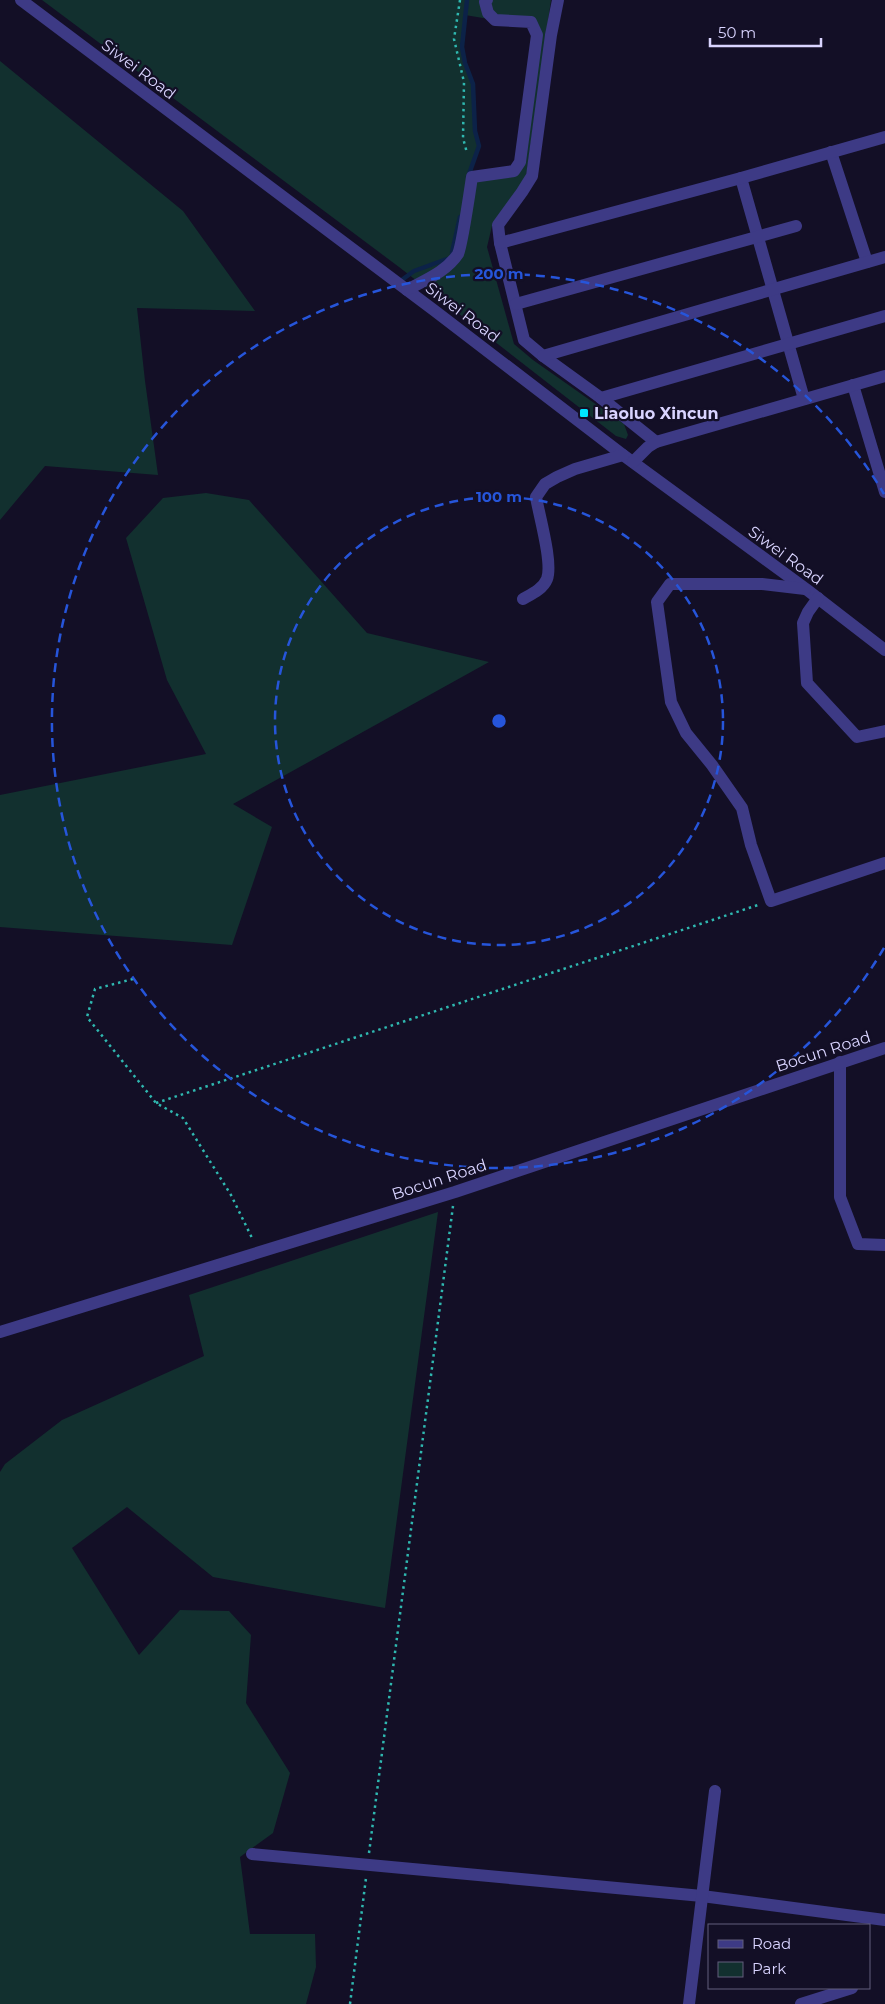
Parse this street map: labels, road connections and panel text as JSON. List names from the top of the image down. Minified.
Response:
{"streets":{"street":["Siwei Road","Bocun Road"]},"places":{"transit":["Liaoluo Xincun"]},"legend":["Road","Park"],"scale_bar":"50 m","rings":["200 m","100 m"]}
